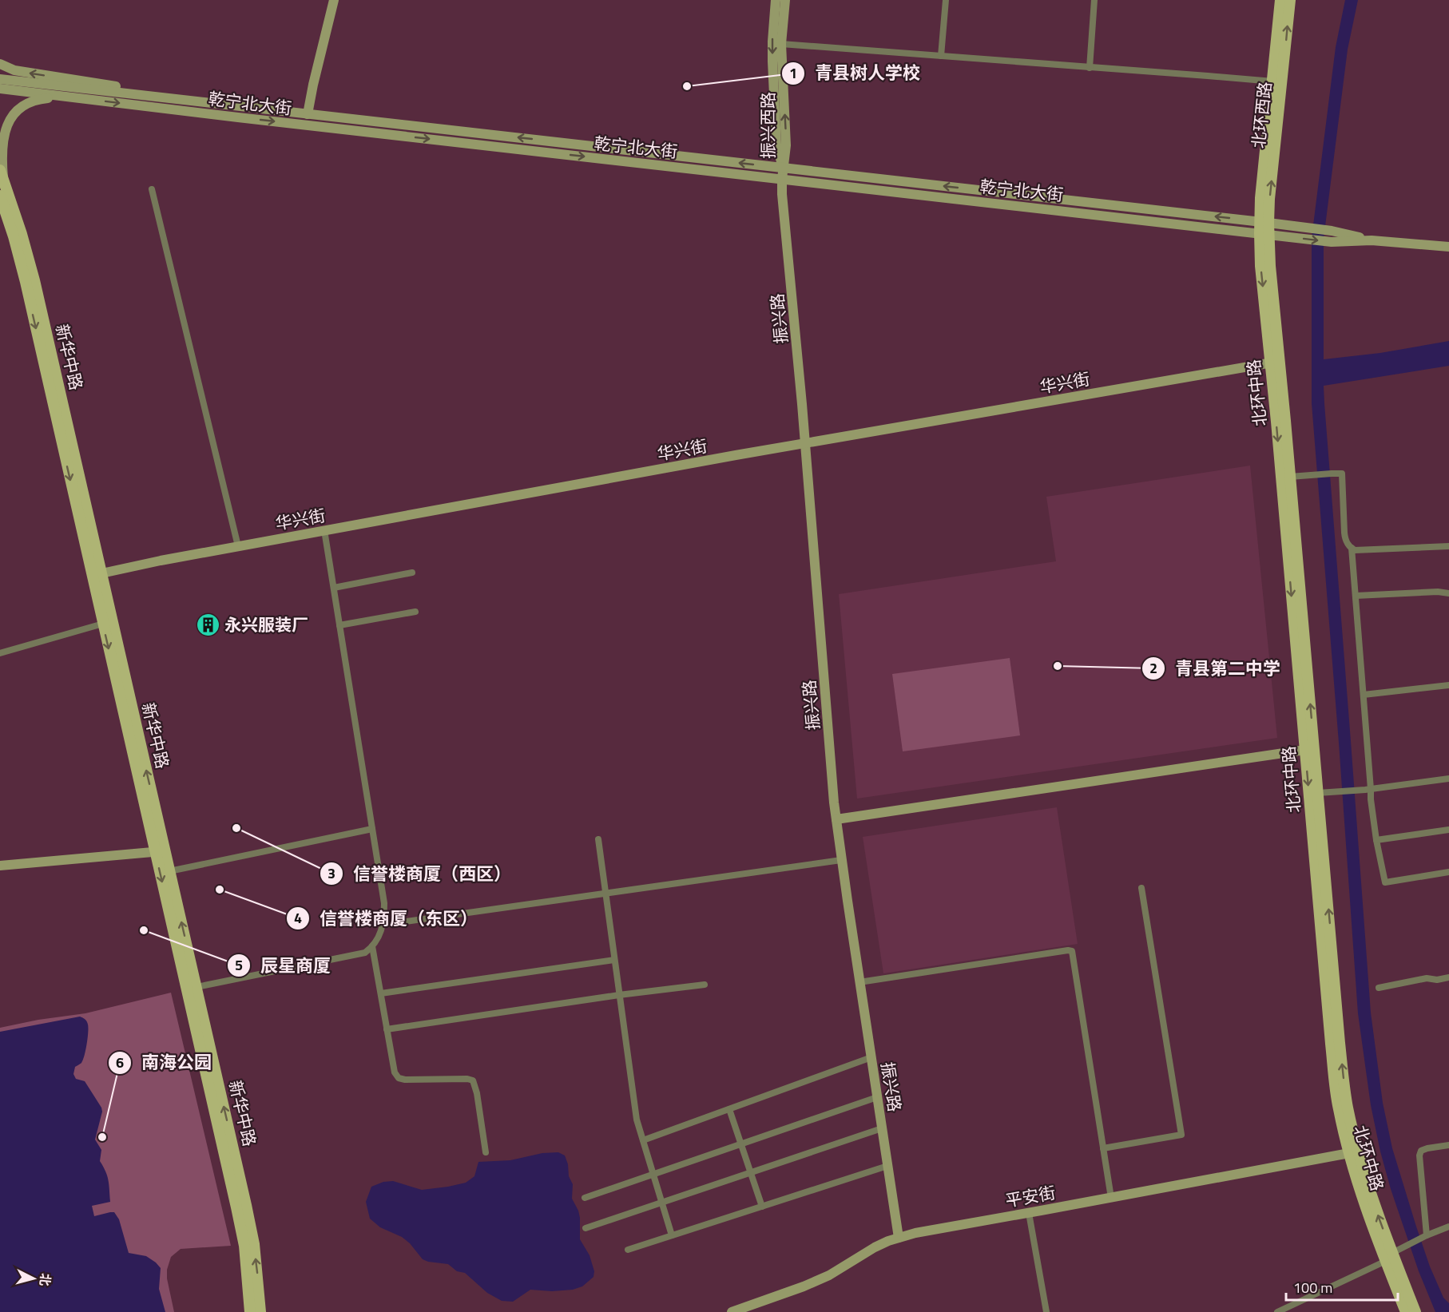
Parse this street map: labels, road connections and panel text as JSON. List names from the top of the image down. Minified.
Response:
{"streets":{"main road":["北环西路","新华中路","北环中路"],"street":["乾宁北大街","振兴西路","振兴路","华兴街","平安街"]},"crossings":[["乾宁北大街","北环西路"],["乾宁北大街","振兴西路"],["乾宁北大街","振兴路"],["乾宁北大街","北环中路"],["北环西路","北环中路"],["振兴西路","振兴路"],["振兴路","华兴街"],["振兴路","平安街"],["新华中路","华兴街"],["华兴街","北环中路"],["北环中路","平安街"]],"places":{"other":["青县树人学校","青县第二中学","信誉楼商厦（西区）","信誉楼商厦（东区）","辰星商厦","南海公园"],"building":["永兴服装厂"]},"scale_bar":"100 m","north":"right"}
